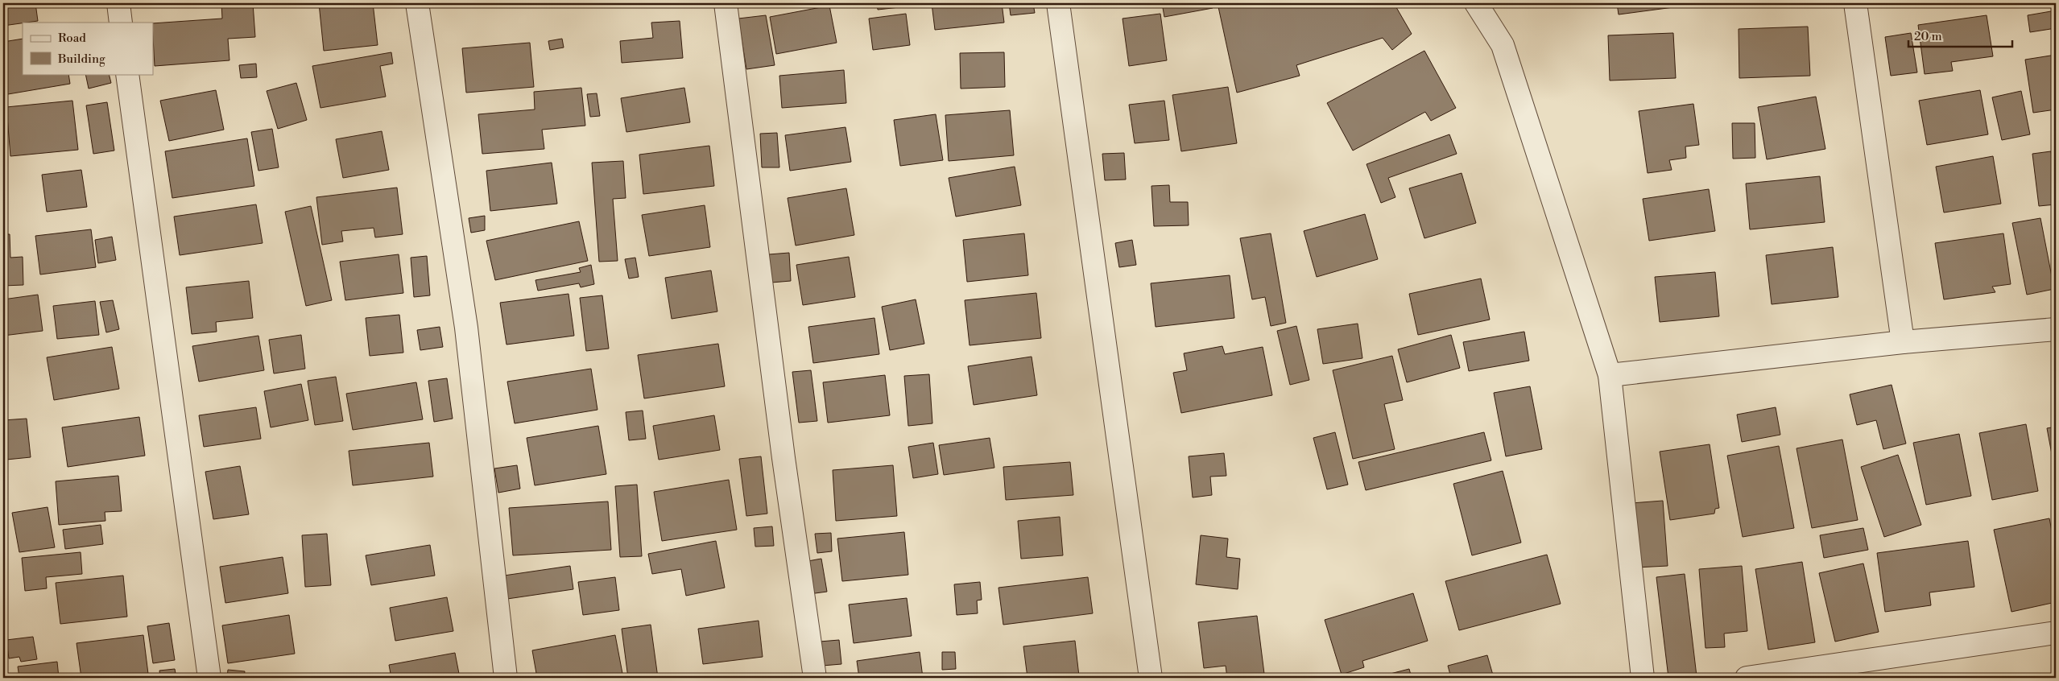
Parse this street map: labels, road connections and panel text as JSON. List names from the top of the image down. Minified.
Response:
{"legend":["Road","Building"],"scale_bar":"20 m"}
